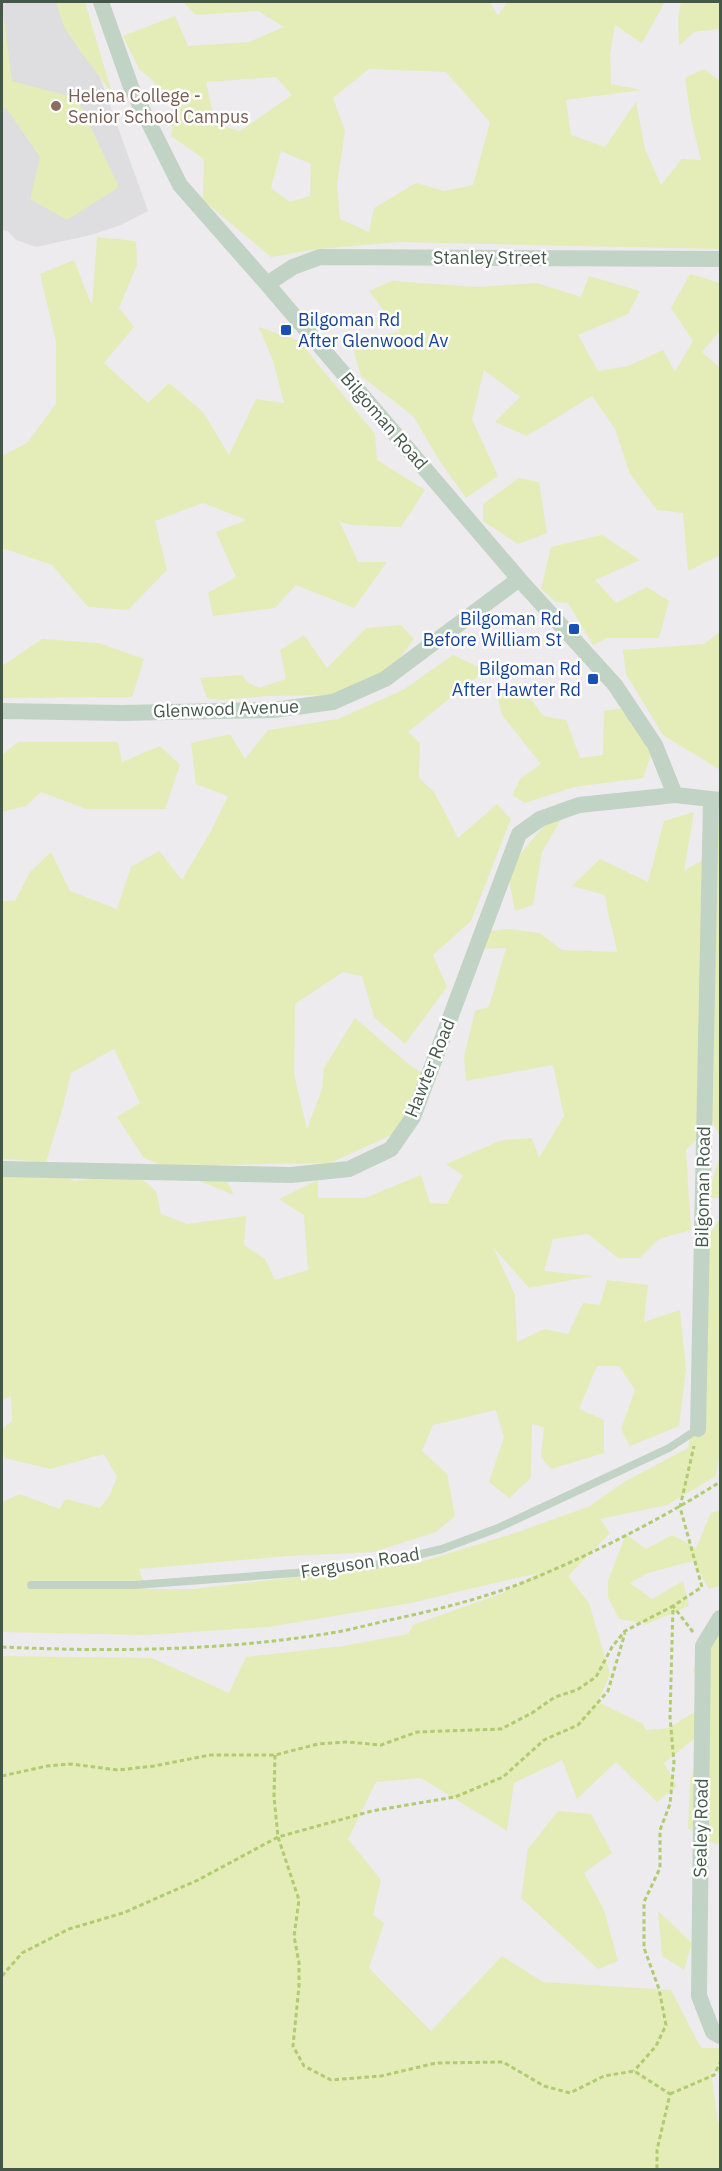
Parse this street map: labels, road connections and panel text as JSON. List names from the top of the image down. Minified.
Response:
{"streets":{"street":["Stanley Street","Bilgoman Road","Glenwood Avenue","Hawter Road","Sealey Road"],"lane":["Ferguson Road"]},"crossings":[["Stanley Street","Bilgoman Road"],["Bilgoman Road","Glenwood Avenue"],["Bilgoman Road","Hawter Road"],["Bilgoman Road","Ferguson Road"]],"places":{"other":["Helena College - Senior School Campus"],"transit":["Bilgoman Rd After Glenwood Av","Bilgoman Rd Before William St","Bilgoman Rd After Hawter Rd"]}}
